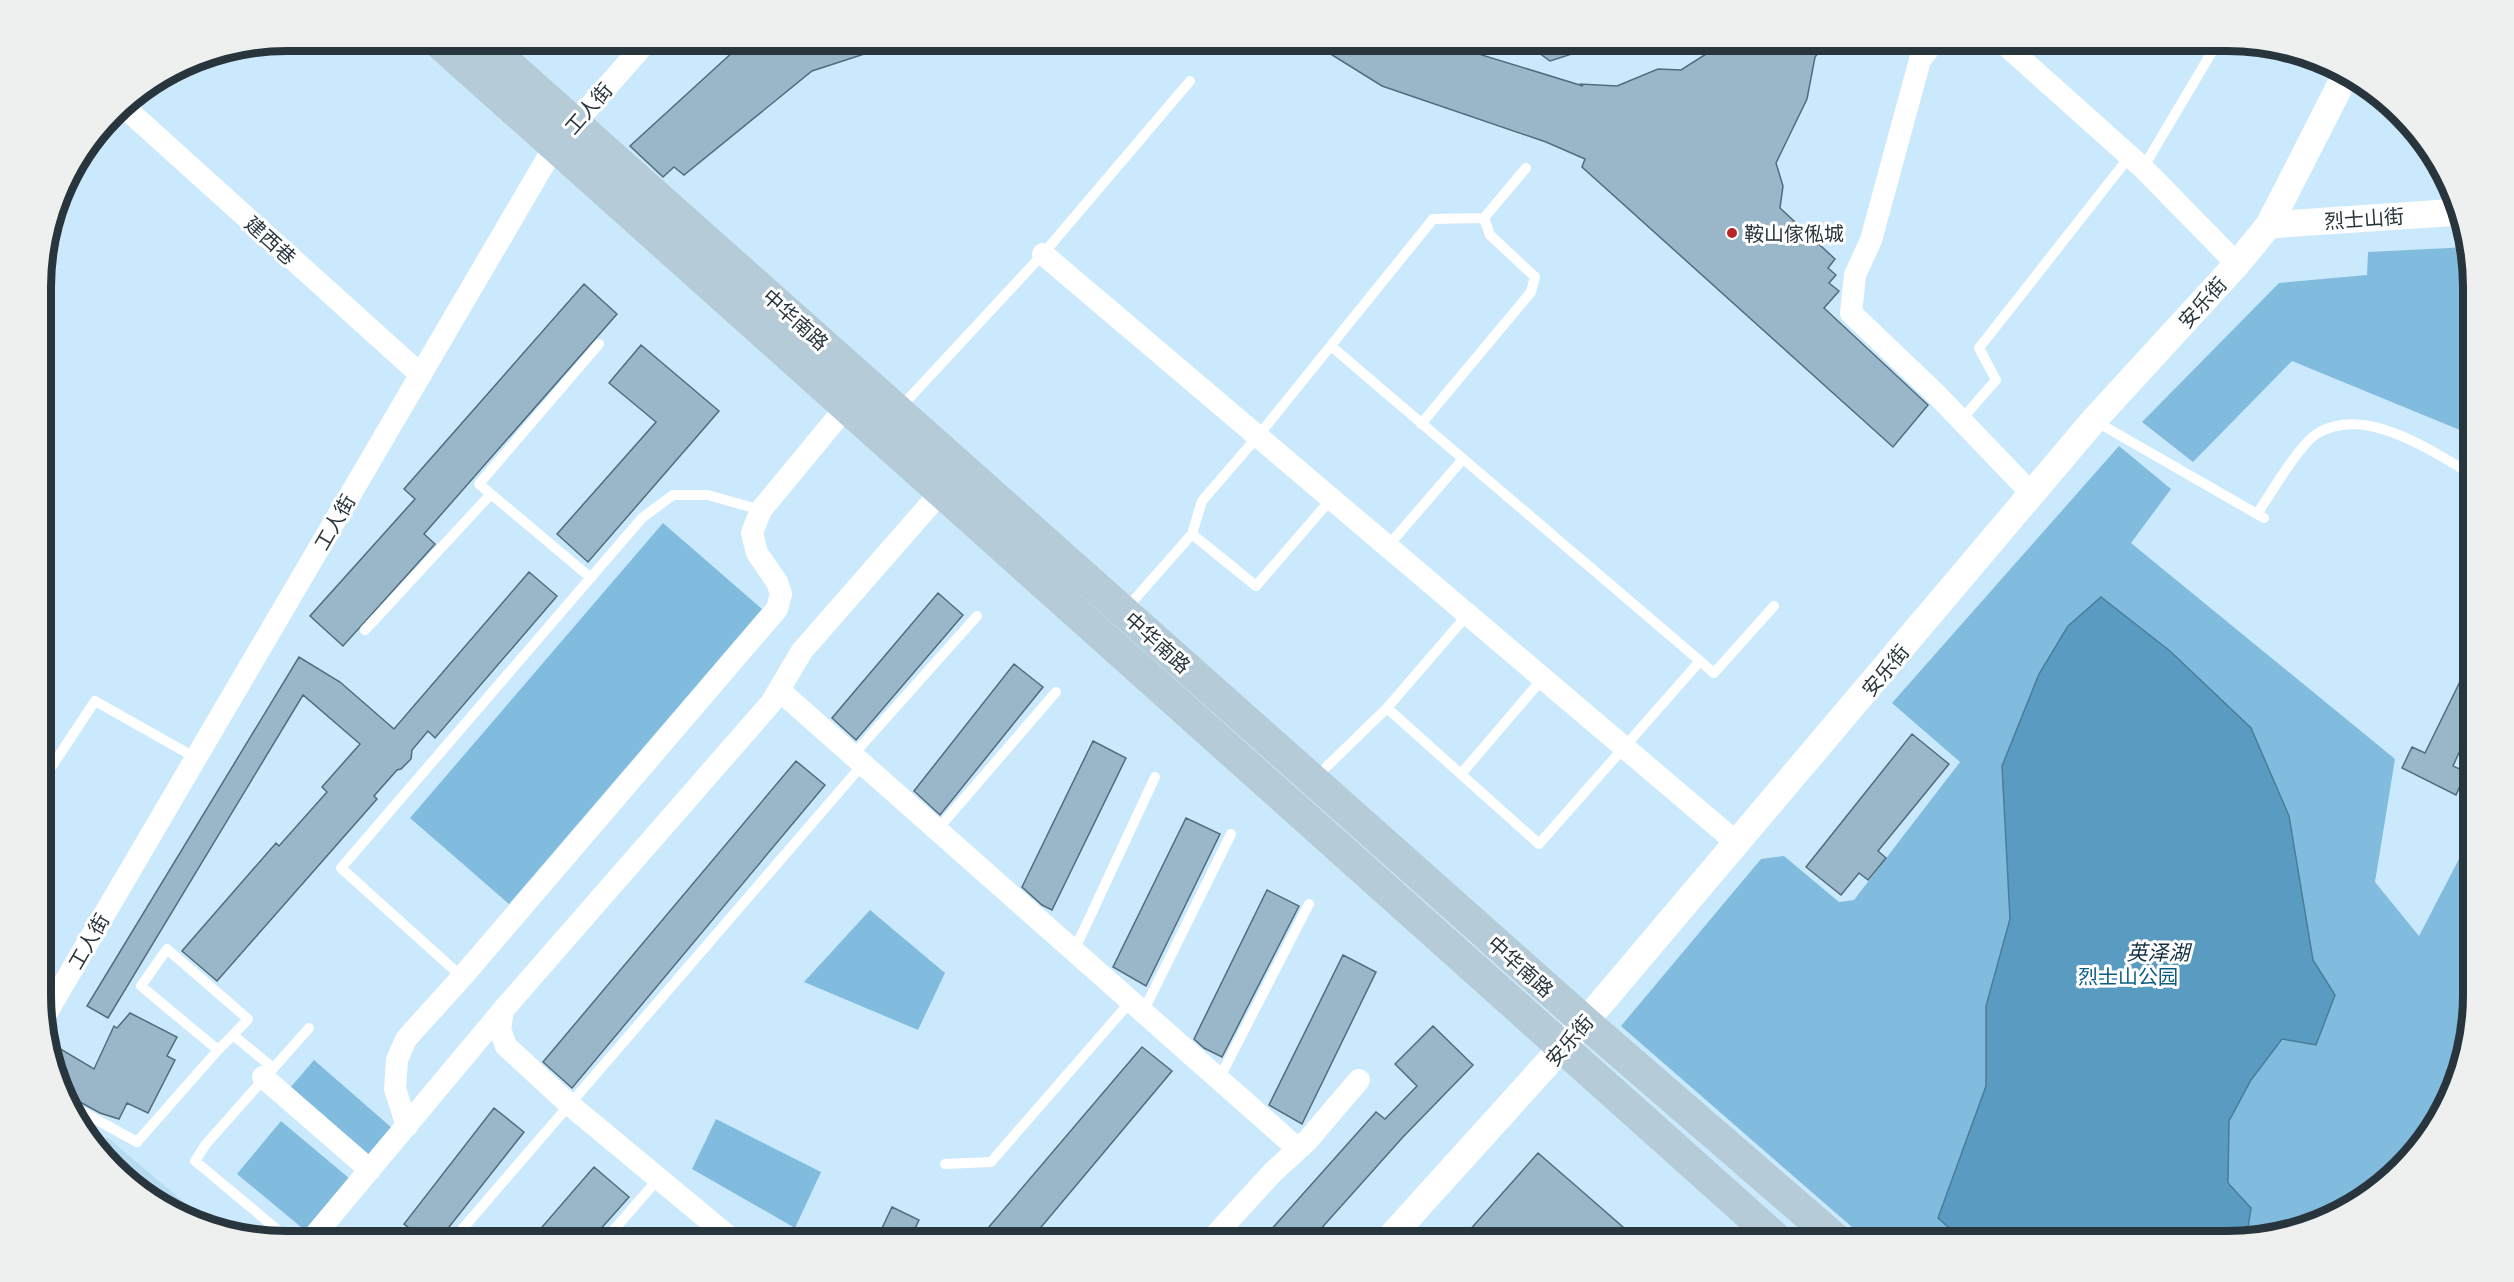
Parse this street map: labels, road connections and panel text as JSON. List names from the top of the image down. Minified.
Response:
{"streets":{"main road":["中华南路"],"street":["工人街","烈士山街","建西巷","安乐街"]},"crossings":[["工人街","建西巷"],["工人街","中华南路"],["烈士山街","安乐街"],["安乐街","中华南路"]],"water":["英泽湖"],"parks":["烈士山公园"],"places":["鞍山傢俬城"]}
